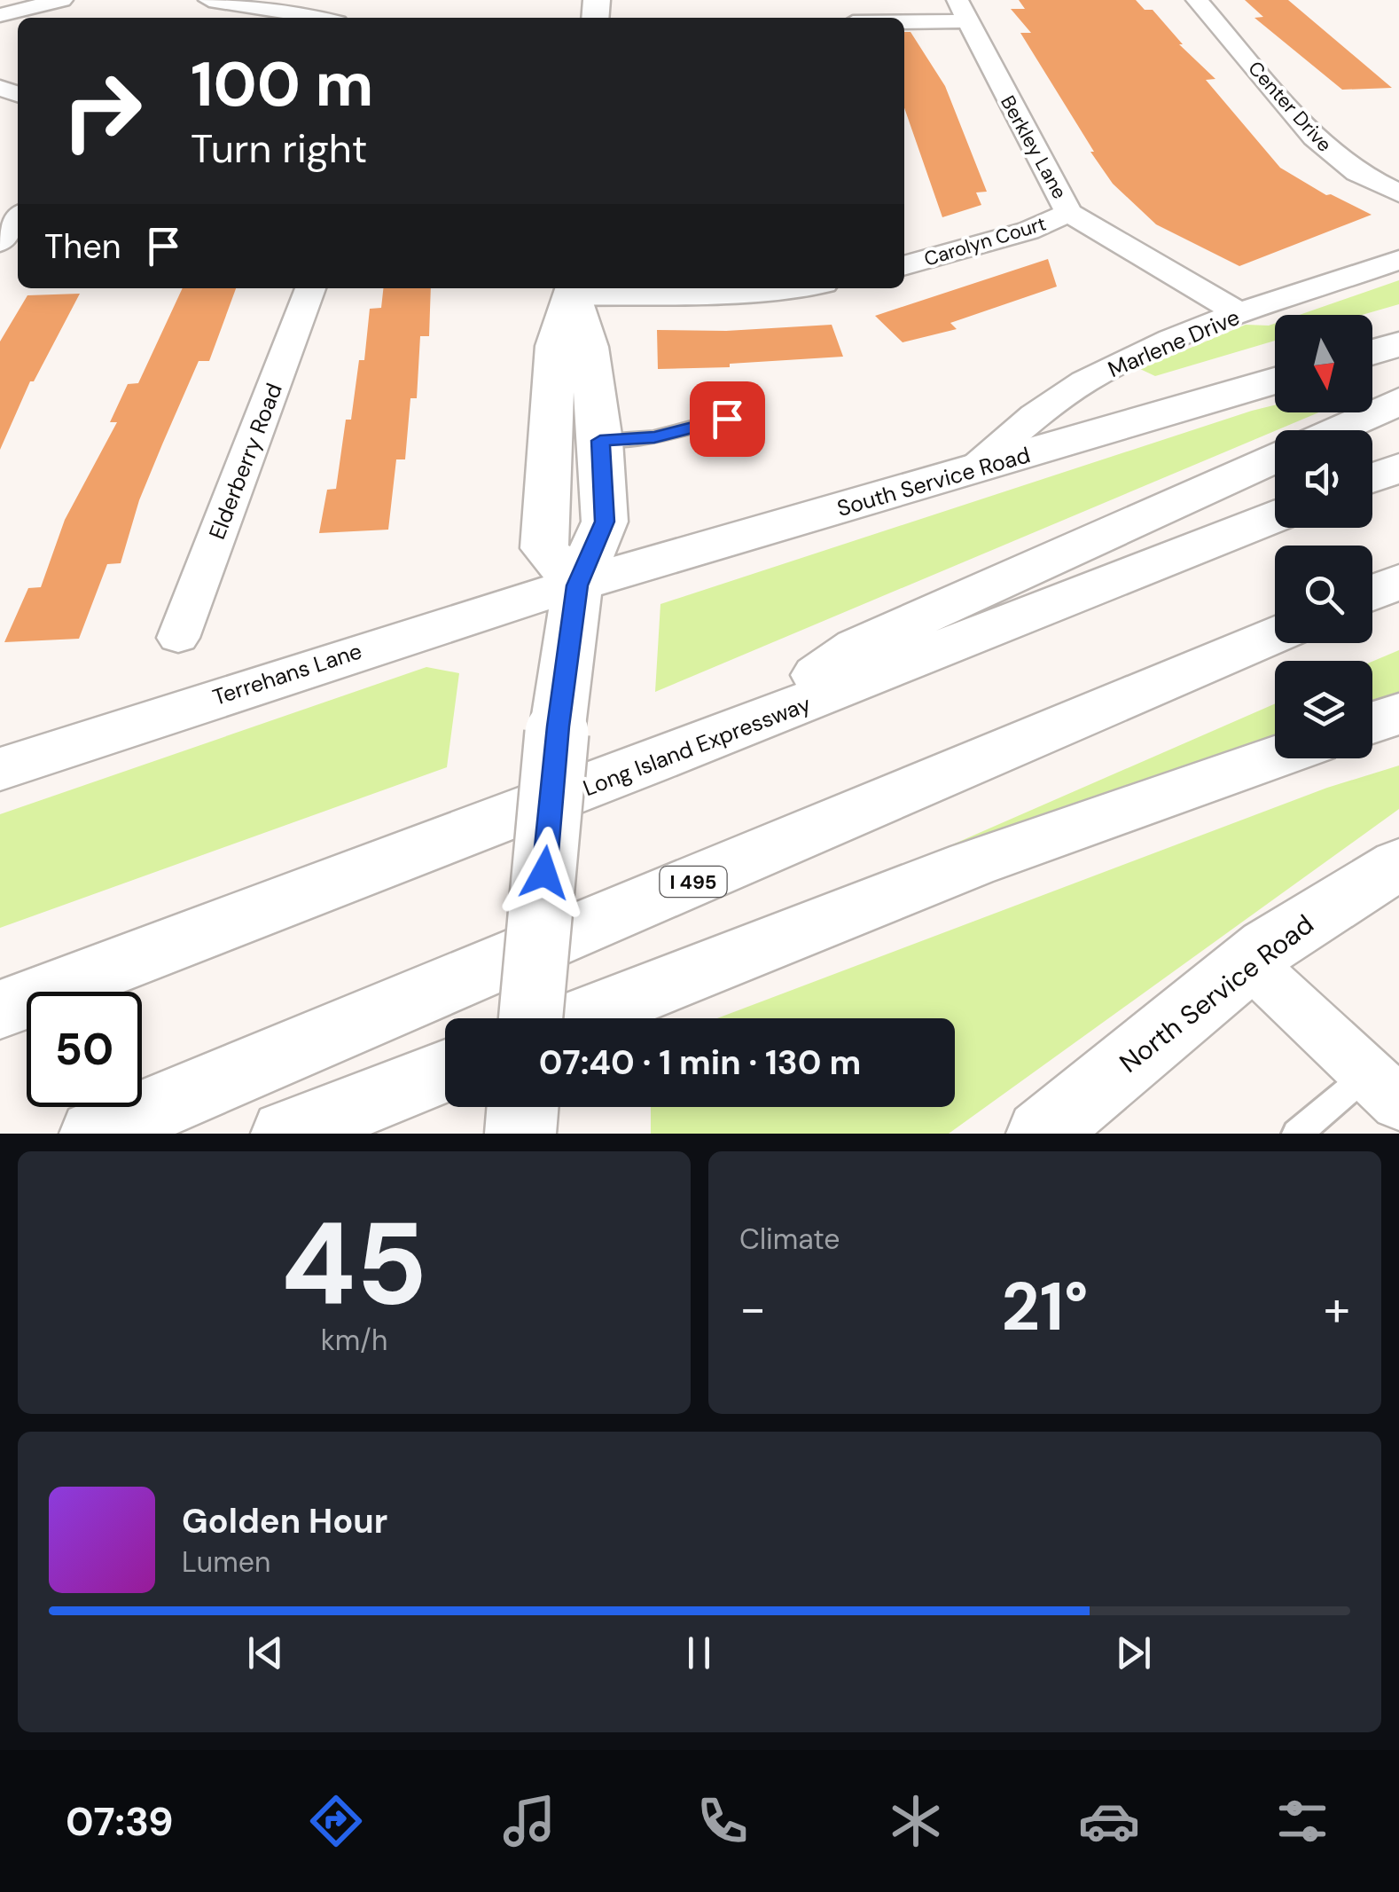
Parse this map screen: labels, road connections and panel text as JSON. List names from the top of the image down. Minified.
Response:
{"streets":{"main road":["South Service Road","Terrehans Lane","Long Island Expressway","I 495","North Service Road"],"street":["Center Drive","Berkley Lane","Carolyn Court","Marlene Drive","Elderberry Road"]},"crossings":[["Berkley Lane","Carolyn Court"],["Berkley Lane","Marlene Drive"],["Marlene Drive","South Service Road"],["South Service Road","Terrehans Lane"]],"north":"bottom","page":{"turn":["100 m","Turn right"],"then":"Then","limit":"50","trip":"07:40 · 1 min · 130 m","tile":[["45","km/h"],"Climate"],"heat":["−","21°","+"],"song":["Golden Hour","Lumen"],"tabs":"07:39"}}
